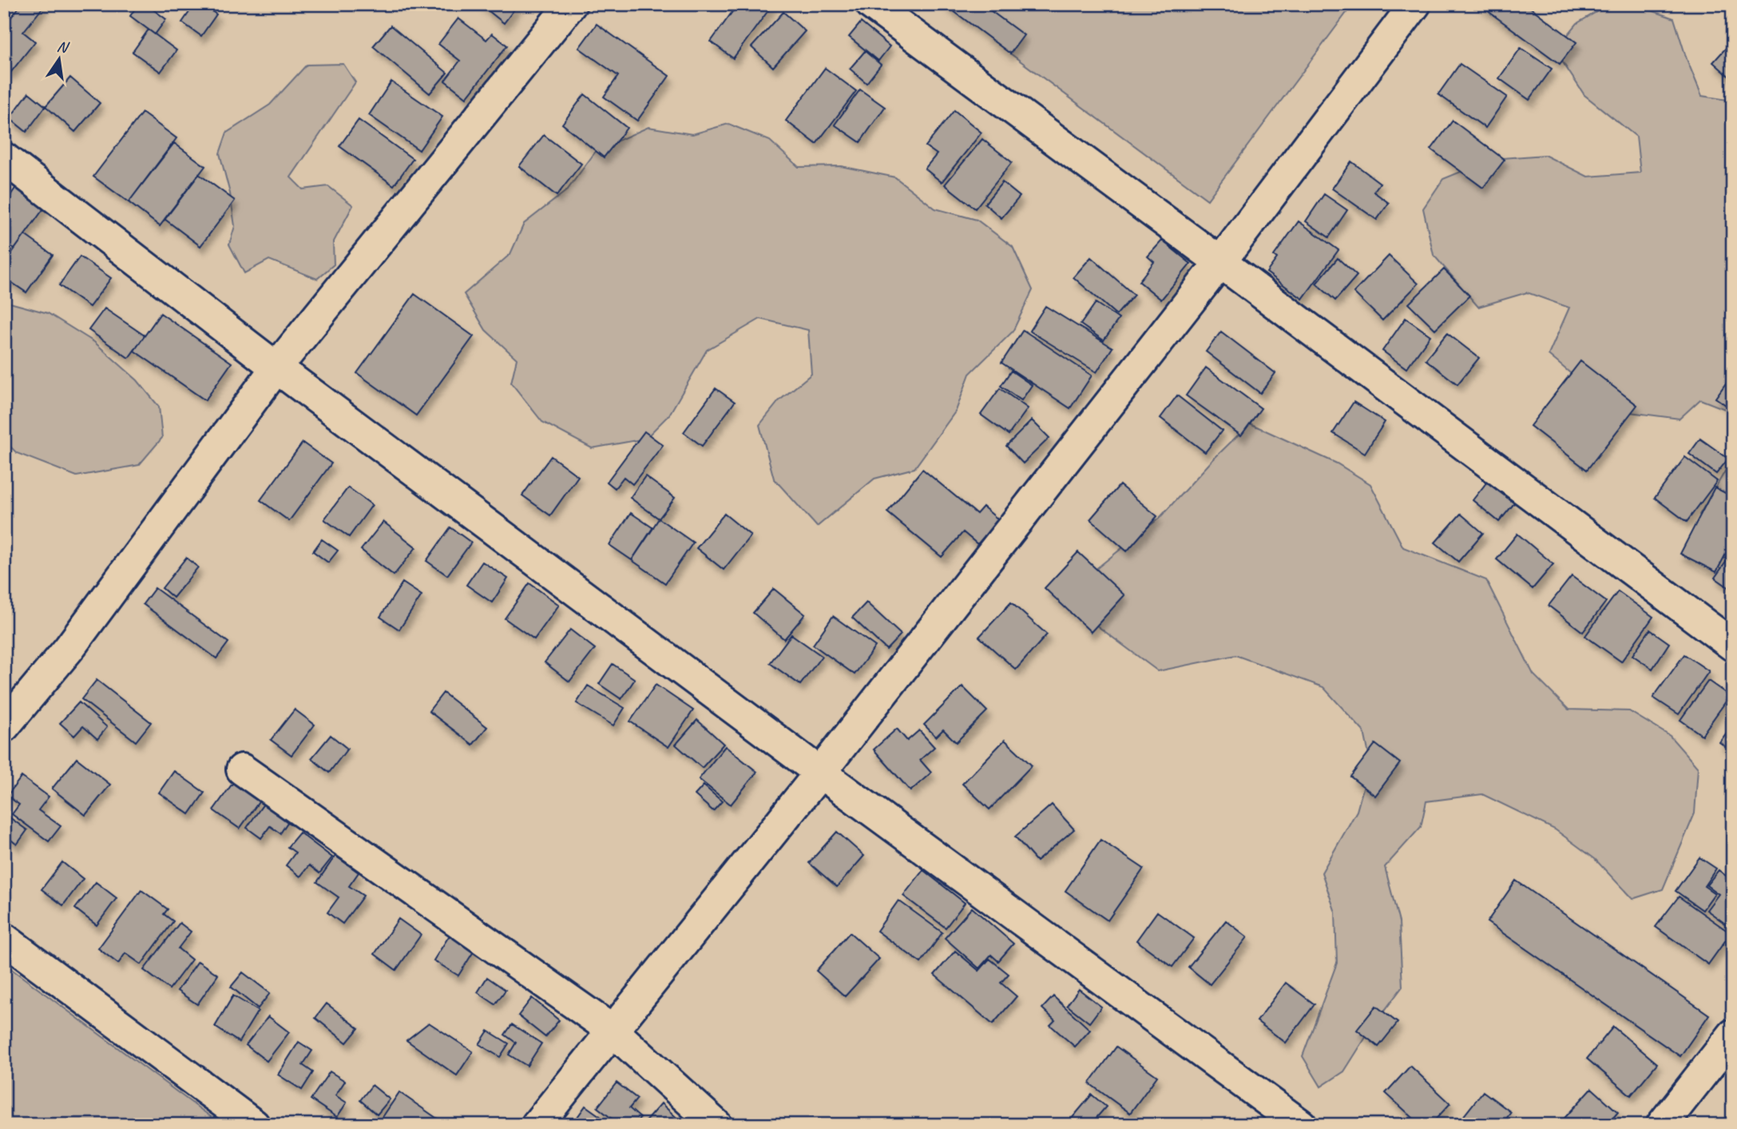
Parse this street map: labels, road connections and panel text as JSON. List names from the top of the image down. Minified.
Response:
{"north":"top"}
